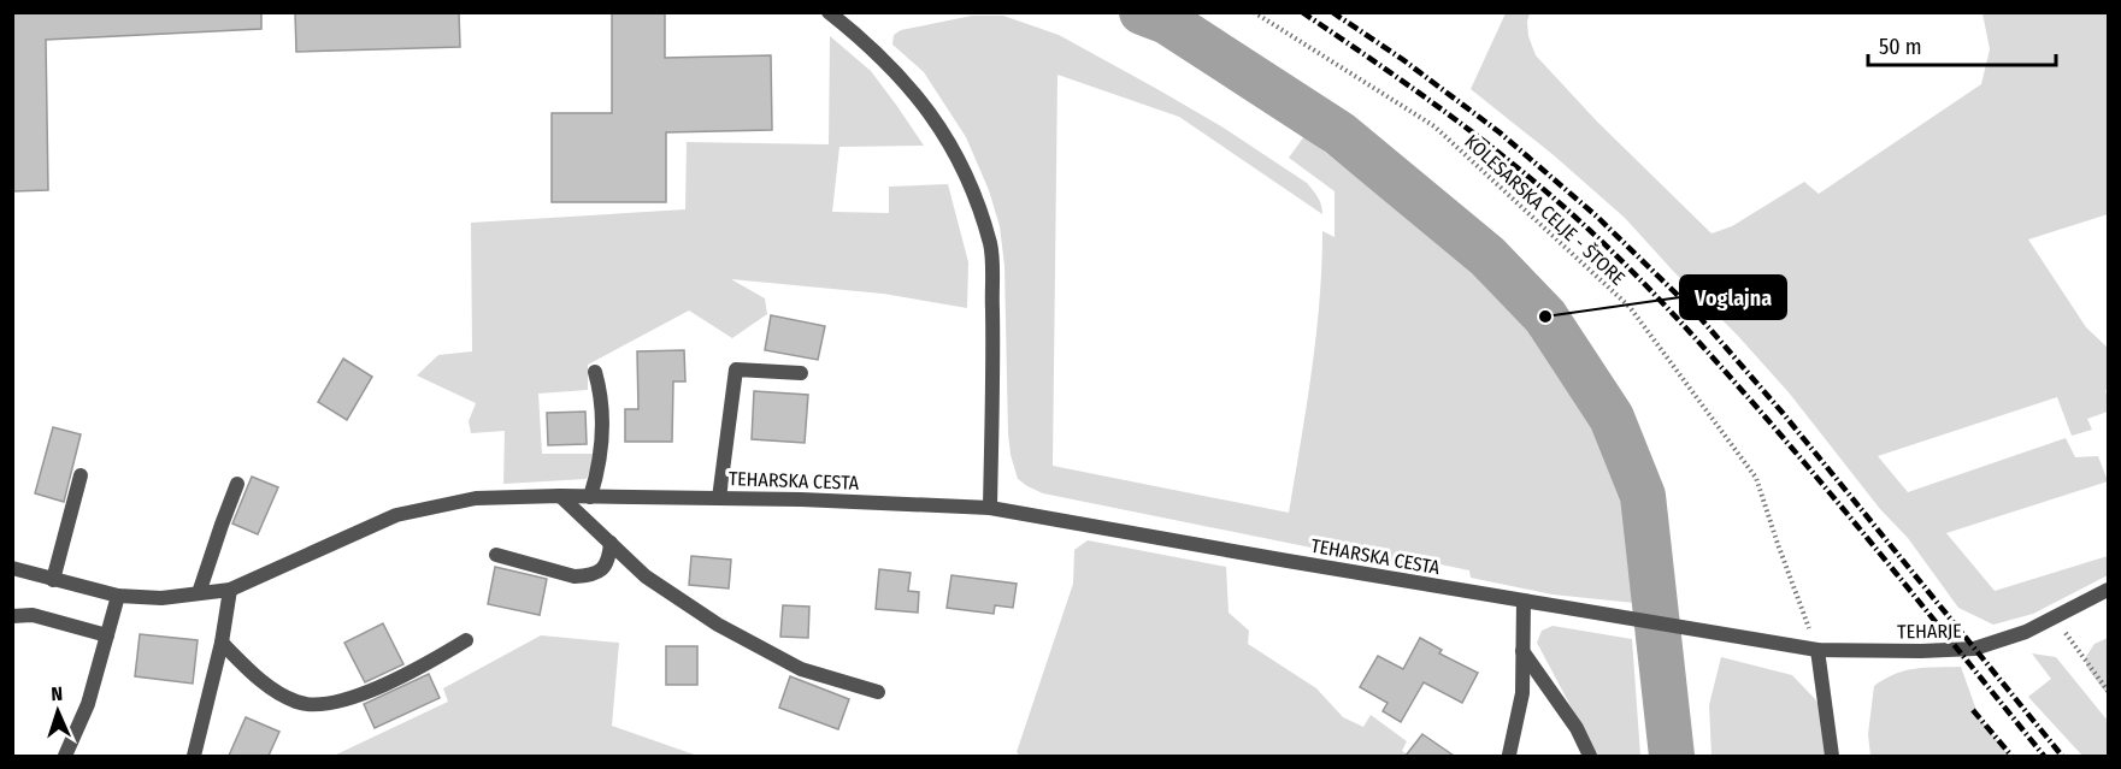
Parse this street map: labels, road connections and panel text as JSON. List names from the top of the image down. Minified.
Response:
{"streets":{"street":["TEHARSKA CESTA","TEHARJE"],"path":["KOLESARSKA CELJE - ŠTORE"]},"crossings":[["KOLESARSKA CELJE - ŠTORE","TEHARJE"],["TEHARSKA CESTA","TEHARJE"]],"places":["Voglajna"],"scale_bar":"50 m","north":"top"}
